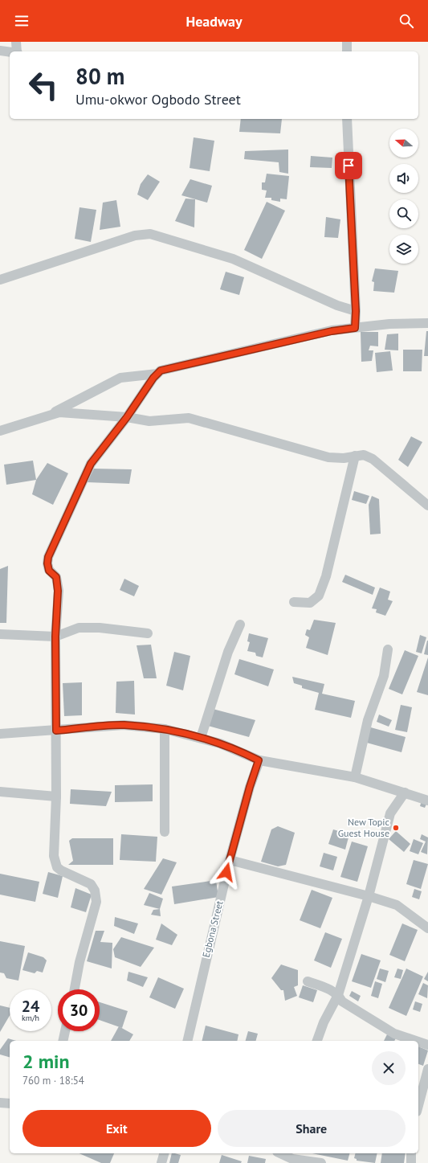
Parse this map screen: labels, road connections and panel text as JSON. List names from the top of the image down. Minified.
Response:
{"streets":{"street":["Egbona Street"]},"places":["New Topic Guest House"],"north":"left","page":{"header":"Headway","turn":["80 m","Umu-okwor Ogbodo Street"],"speed":"24 km/h","limit":"30","heading":["2 min","760 m · 18:54"],"buttons":["Exit","Share"]}}
